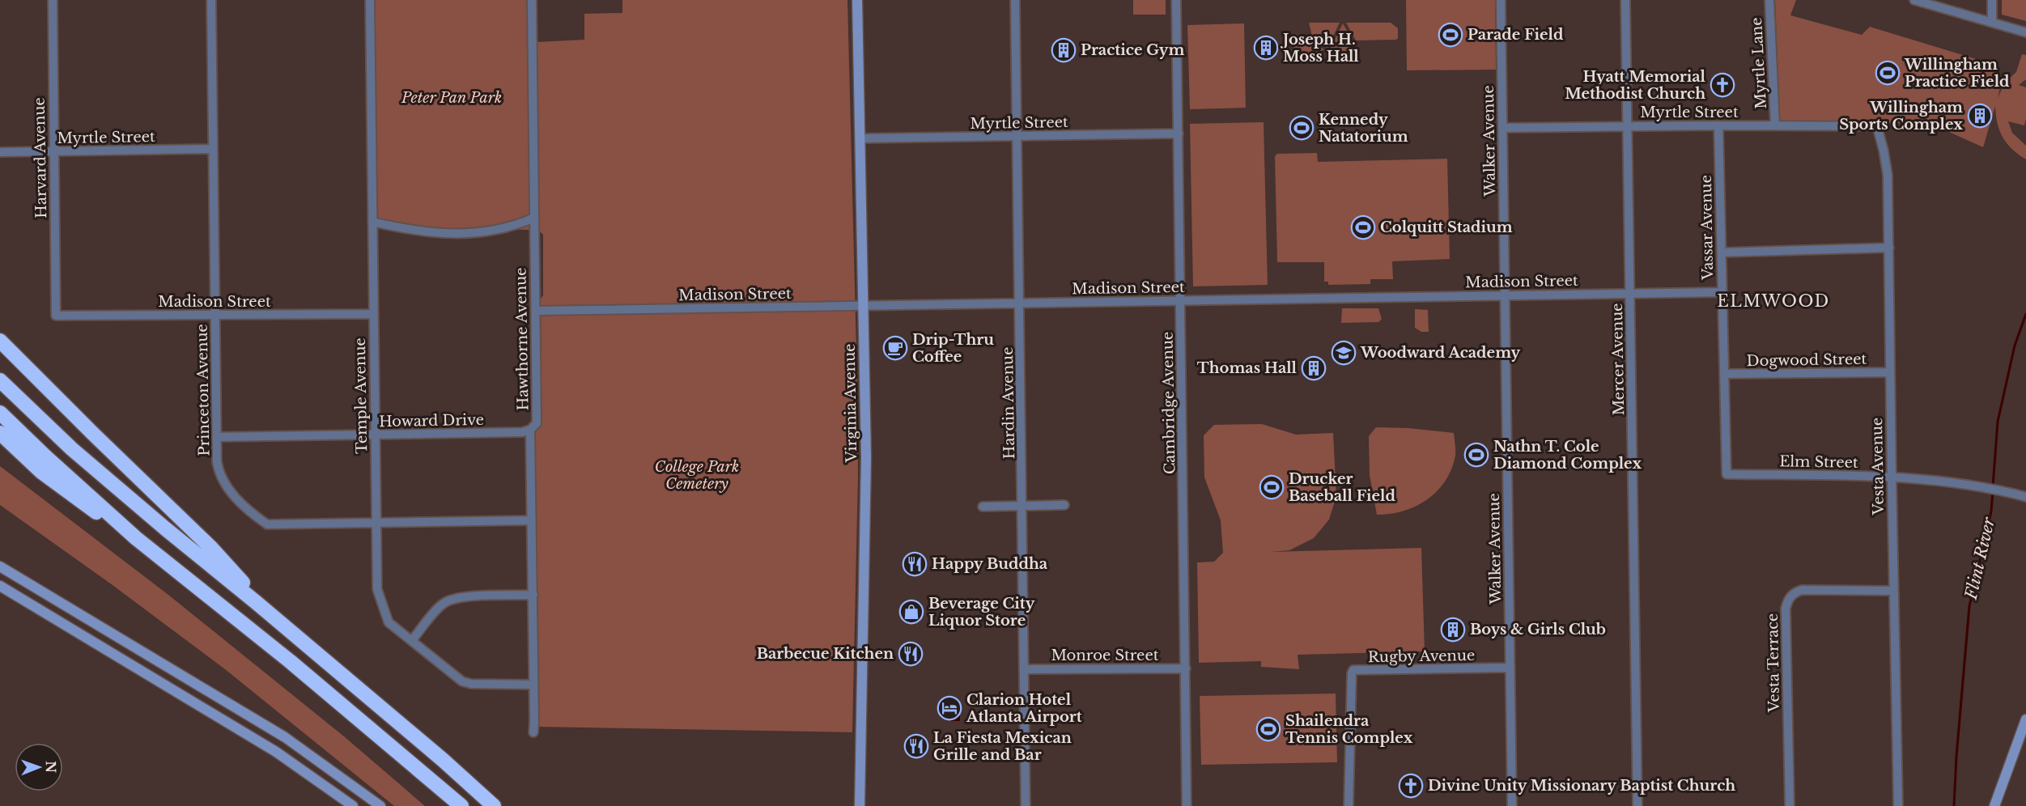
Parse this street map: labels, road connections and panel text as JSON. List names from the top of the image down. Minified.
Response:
{"streets":{"main road":["Virginia Avenue"],"street":["Myrtle Lane","Myrtle Street","Walker Avenue","Harvard Avenue","Vassar Avenue","Madison Street","Hawthorne Avenue","Mercer Avenue","Dogwood Street","Princeton Avenue","Temple Avenue","Hardin Avenue","Cambridge Avenue","Howard Drive","Elm Street","Vesta Avenue","Monroe Street","Rugby Avenue","Vesta Terrace"]},"crossings":[["Myrtle Lane","Myrtle Street"],["Myrtle Street","Walker Avenue"],["Myrtle Street","Harvard Avenue"],["Myrtle Street","Vassar Avenue"],["Myrtle Street","Mercer Avenue"],["Myrtle Street","Princeton Avenue"],["Myrtle Street","Virginia Avenue"],["Myrtle Street","Hardin Avenue"],["Myrtle Street","Cambridge Avenue"],["Myrtle Street","Vesta Avenue"],["Walker Avenue","Madison Street"],["Walker Avenue","Rugby Avenue"],["Harvard Avenue","Madison Street"],["Vassar Avenue","Madison Street"],["Vassar Avenue","Dogwood Street"],["Vassar Avenue","Elm Street"],["Madison Street","Hawthorne Avenue"],["Madison Street","Mercer Avenue"],["Madison Street","Princeton Avenue"],["Madison Street","Temple Avenue"],["Madison Street","Virginia Avenue"],["Madison Street","Hardin Avenue"],["Madison Street","Cambridge Avenue"],["Hawthorne Avenue","Princeton Avenue"],["Hawthorne Avenue","Temple Avenue"],["Hawthorne Avenue","Howard Drive"],["Dogwood Street","Vesta Avenue"],["Princeton Avenue","Temple Avenue"],["Princeton Avenue","Howard Drive"],["Temple Avenue","Howard Drive"],["Hardin Avenue","Monroe Street"],["Cambridge Avenue","Monroe Street"],["Elm Street","Vesta Avenue"],["Vesta Avenue","Vesta Terrace"]],"districts":["ELMWOOD"],"water":["Flint River"],"parks":["Peter Pan Park","College Park Cemetery"],"places":{"sports":["Parade Field","Willingham Practice Field","Kennedy Natatorium","Colquitt Stadium","Nathn T. Cole Diamond Complex","Drucker Baseball Field","Shailendra Tennis Complex"],"building":["Joseph H. Moss Hall","Practice Gym","Willingham Sports Complex","Thomas Hall","Boys & Girls Club"],"church":["Hyatt Memorial Methodist Church","Divine Unity Missionary Baptist Church"],"cafe":["Drip-Thru Coffee"],"school or university":["Woodward Academy"],"restaurant":["Happy Buddha","Barbecue Kitchen","La Fiesta Mexican Grille and Bar"],"shop":["Beverage City Liquor Store"],"hotel":["Clarion Hotel Atlanta Airport"]},"north":"right"}
